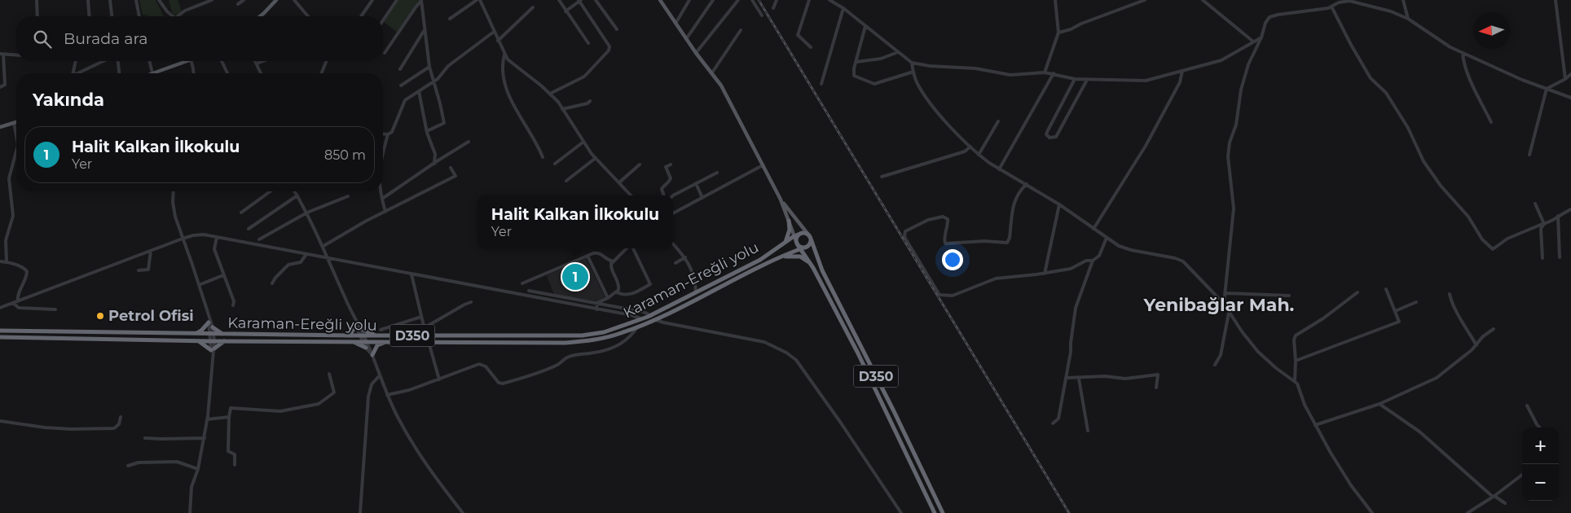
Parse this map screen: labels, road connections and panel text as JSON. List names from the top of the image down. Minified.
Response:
{"streets":{"highway":["Karaman-Ereğli yolu","D350"]},"crossings":[["Karaman-Ereğli yolu","D350"]],"districts":["Yenibağlar Mah."],"places":["Petrol Ofisi"],"north":"left","page":{"search":"Burada ara","heading":"Yakında","list":[{"mark":"1","name":"Halit Kalkan İlkokulu","note":"Yer","value":"850 m"}],"popup":["Halit Kalkan İlkokulu","Yer"],"pins":"1","map_buttons":["+","−"]}}
